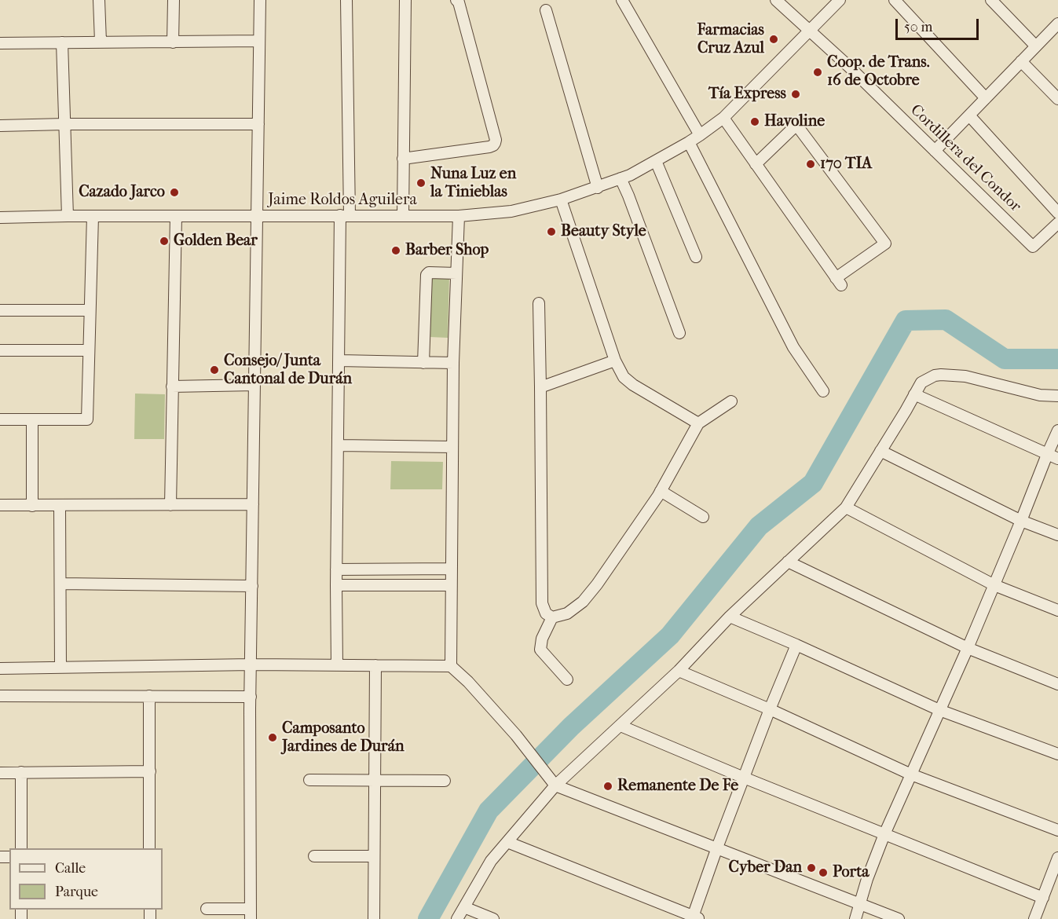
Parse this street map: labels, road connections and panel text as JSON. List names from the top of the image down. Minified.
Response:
{"streets":{"street":["Cordillera del Condor","Jaime Roldos Aguilera"]},"crossings":[["Cordillera del Condor","Jaime Roldos Aguilera"]],"places":["Farmacias Cruz Azul","Coop. de Trans. 16 de Octobre","Tía Express","Havoline","170 TIA","Nuna Luz en la Tinieblas","Cazado Jarco","Beauty Style","Golden Bear","Barber Shop","Consejo/ Junta Cantonal de Durán","Camposanto Jardines de Durán","Remanente De Fe","Cyber Dan","Porta"],"legend":["Calle","Parque"],"scale_bar":"50 m"}
